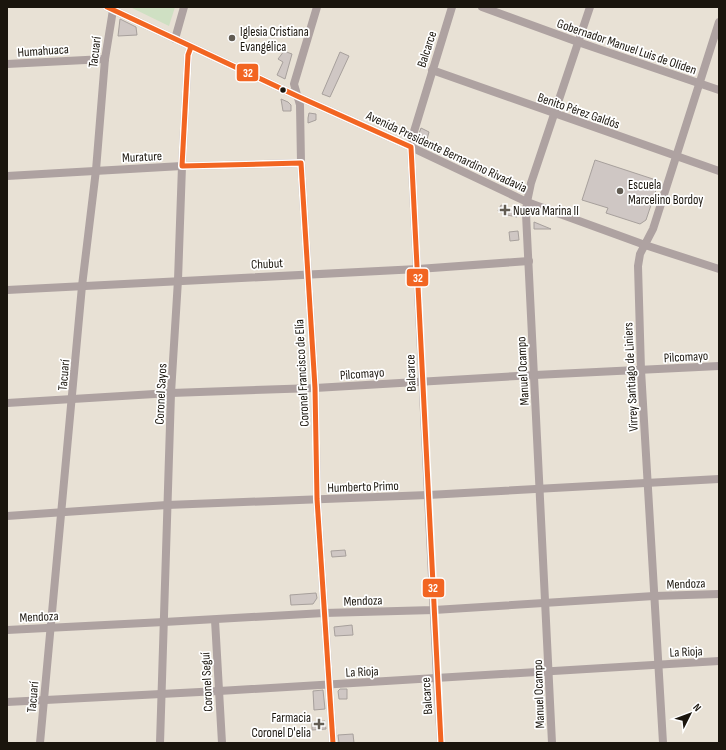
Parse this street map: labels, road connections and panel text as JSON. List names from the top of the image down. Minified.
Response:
{"streets":{"street":["Gobernador Manuel Luis de Oliden","Balcarce","Humahuaca","Tacuarí","Benito Pérez Galdós","Avenida Presidente Bernardino Rivadavia","Murature","Chubut","Pilcomayo","Manuel Ocampo","Coronel Francisco de Elía","Virrey Santiago de Liniers","Coronel Sayos","Humberto Primo","Mendoza","La Rioja","Coronel Seguí"]},"crossings":[["Gobernador Manuel Luis de Oliden","Manuel Ocampo"],["Gobernador Manuel Luis de Oliden","Virrey Santiago de Liniers"],["Balcarce","Benito Pérez Galdós"],["Balcarce","Avenida Presidente Bernardino Rivadavia"],["Balcarce","Chubut"],["Balcarce","Pilcomayo"],["Balcarce","Humberto Primo"],["Balcarce","Mendoza"],["Balcarce","La Rioja"],["Humahuaca","Tacuarí"],["Tacuarí","Avenida Presidente Bernardino Rivadavia"],["Tacuarí","Murature"],["Tacuarí","Chubut"],["Tacuarí","Pilcomayo"],["Tacuarí","Humberto Primo"],["Tacuarí","Mendoza"],["Tacuarí","La Rioja"],["Benito Pérez Galdós","Manuel Ocampo"],["Benito Pérez Galdós","Virrey Santiago de Liniers"],["Avenida Presidente Bernardino Rivadavia","Manuel Ocampo"],["Avenida Presidente Bernardino Rivadavia","Coronel Francisco de Elía"],["Avenida Presidente Bernardino Rivadavia","Virrey Santiago de Liniers"],["Avenida Presidente Bernardino Rivadavia","Coronel Sayos"],["Murature","Coronel Francisco de Elía"],["Murature","Coronel Sayos"],["Chubut","Manuel Ocampo"],["Chubut","Coronel Francisco de Elía"],["Chubut","Coronel Sayos"],["Pilcomayo","Manuel Ocampo"],["Pilcomayo","Coronel Francisco de Elía"],["Pilcomayo","Virrey Santiago de Liniers"],["Pilcomayo","Coronel Sayos"],["Manuel Ocampo","Humberto Primo"],["Manuel Ocampo","Mendoza"],["Manuel Ocampo","La Rioja"],["Coronel Francisco de Elía","Humberto Primo"],["Coronel Francisco de Elía","Mendoza"],["Coronel Francisco de Elía","La Rioja"],["Virrey Santiago de Liniers","Humberto Primo"],["Virrey Santiago de Liniers","Mendoza"],["Virrey Santiago de Liniers","La Rioja"],["Coronel Sayos","Humberto Primo"],["Coronel Sayos","Mendoza"],["Coronel Sayos","La Rioja"],["Mendoza","Coronel Seguí"],["La Rioja","Coronel Seguí"]],"places":{"other":["Iglesia Cristiana Evangélica","Escuela Marcelino Bordoy"],"health":["Nueva Marina II","Farmacia Coronel D'elia"]},"lines":["transit line 32"],"north":"top right"}
